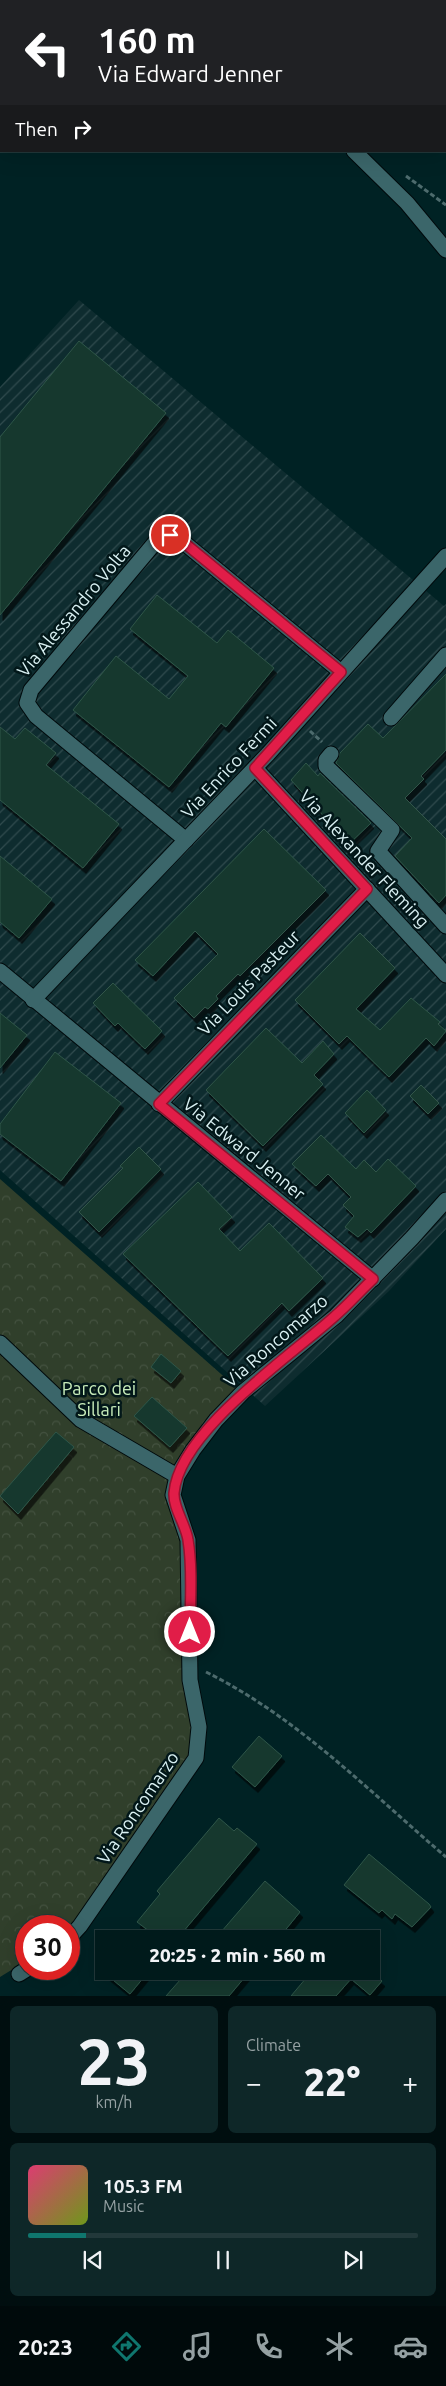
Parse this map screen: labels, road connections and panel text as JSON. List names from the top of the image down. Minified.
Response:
{"streets":{"street":["Via Alessandro Volta","Via Enrico Fermi","Via Alexander Fleming","Via Louis Pasteur","Via Edward Jenner","Via Roncomarzo"]},"crossings":[["Via Alessandro Volta","Via Enrico Fermi"],["Via Enrico Fermi","Via Alexander Fleming"],["Via Enrico Fermi","Via Edward Jenner"],["Via Alexander Fleming","Via Louis Pasteur"],["Via Louis Pasteur","Via Edward Jenner"],["Via Edward Jenner","Via Roncomarzo"]],"parks":["Parco dei Sillari"],"page":{"turn":["160 m","Via Edward Jenner"],"then":"Then","limit":"30","trip":"20:25 · 2 min · 560 m","tile":[["23","km/h"],"Climate"],"heat":["−","22°","+"],"song":["105.3 FM","Music"],"tabs":"20:23"}}
